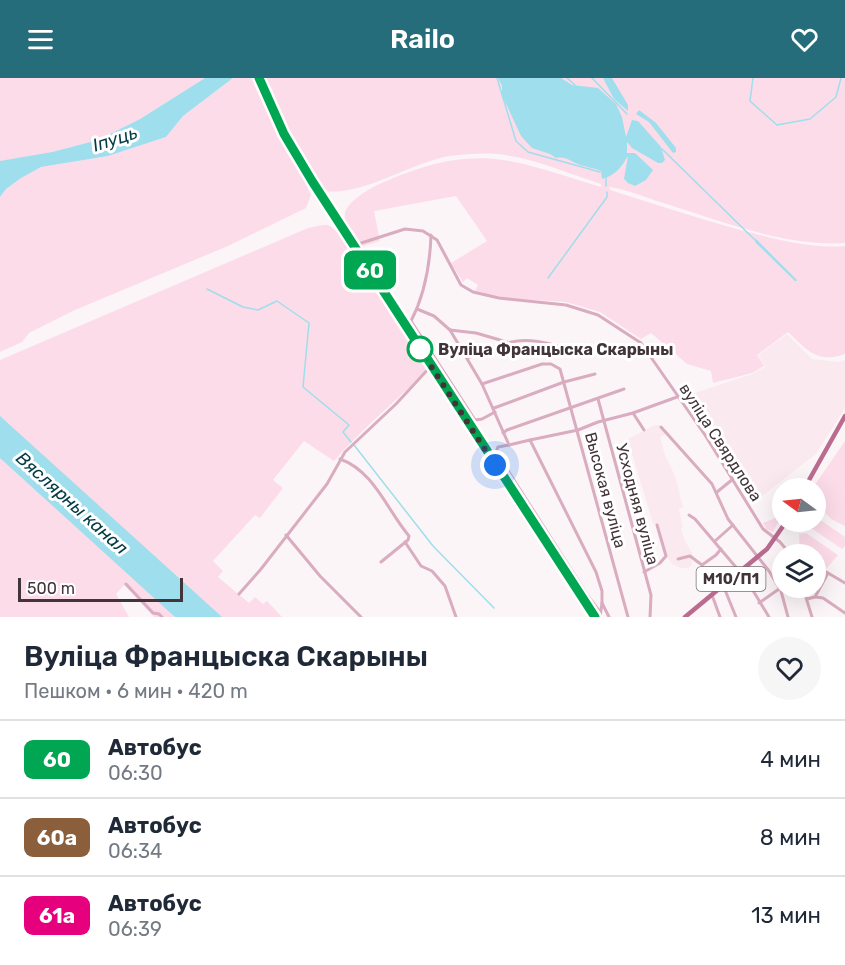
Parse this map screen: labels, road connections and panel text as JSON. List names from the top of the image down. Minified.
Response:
{"streets":{"main road":["М10/П1"],"street":["вуліца Свярдлова","Высокая вуліца","Усходняя вуліца"]},"crossings":[["вуліца Свярдлова","М10/П1"]],"water":["Іпуць","Вяслярны канал"],"places":["Вуліца Францыска Скарыны"],"lines":["bus line 60"],"scale_bar":"500 m","north":"left","page":{"header":"Railo","on_map":"60","scale":"500 m","heading":["Вуліца Францыска Скарыны","Пешком · 6 мин · 420 m"],"list":[{"mark":"60","name":"Автобус","note":"06:30","value":"4 мин"},{"mark":"60а","name":"Автобус","note":"06:34","value":"8 мин"},{"mark":"61а","name":"Автобус","note":"06:39","value":"13 мин"}]}}
